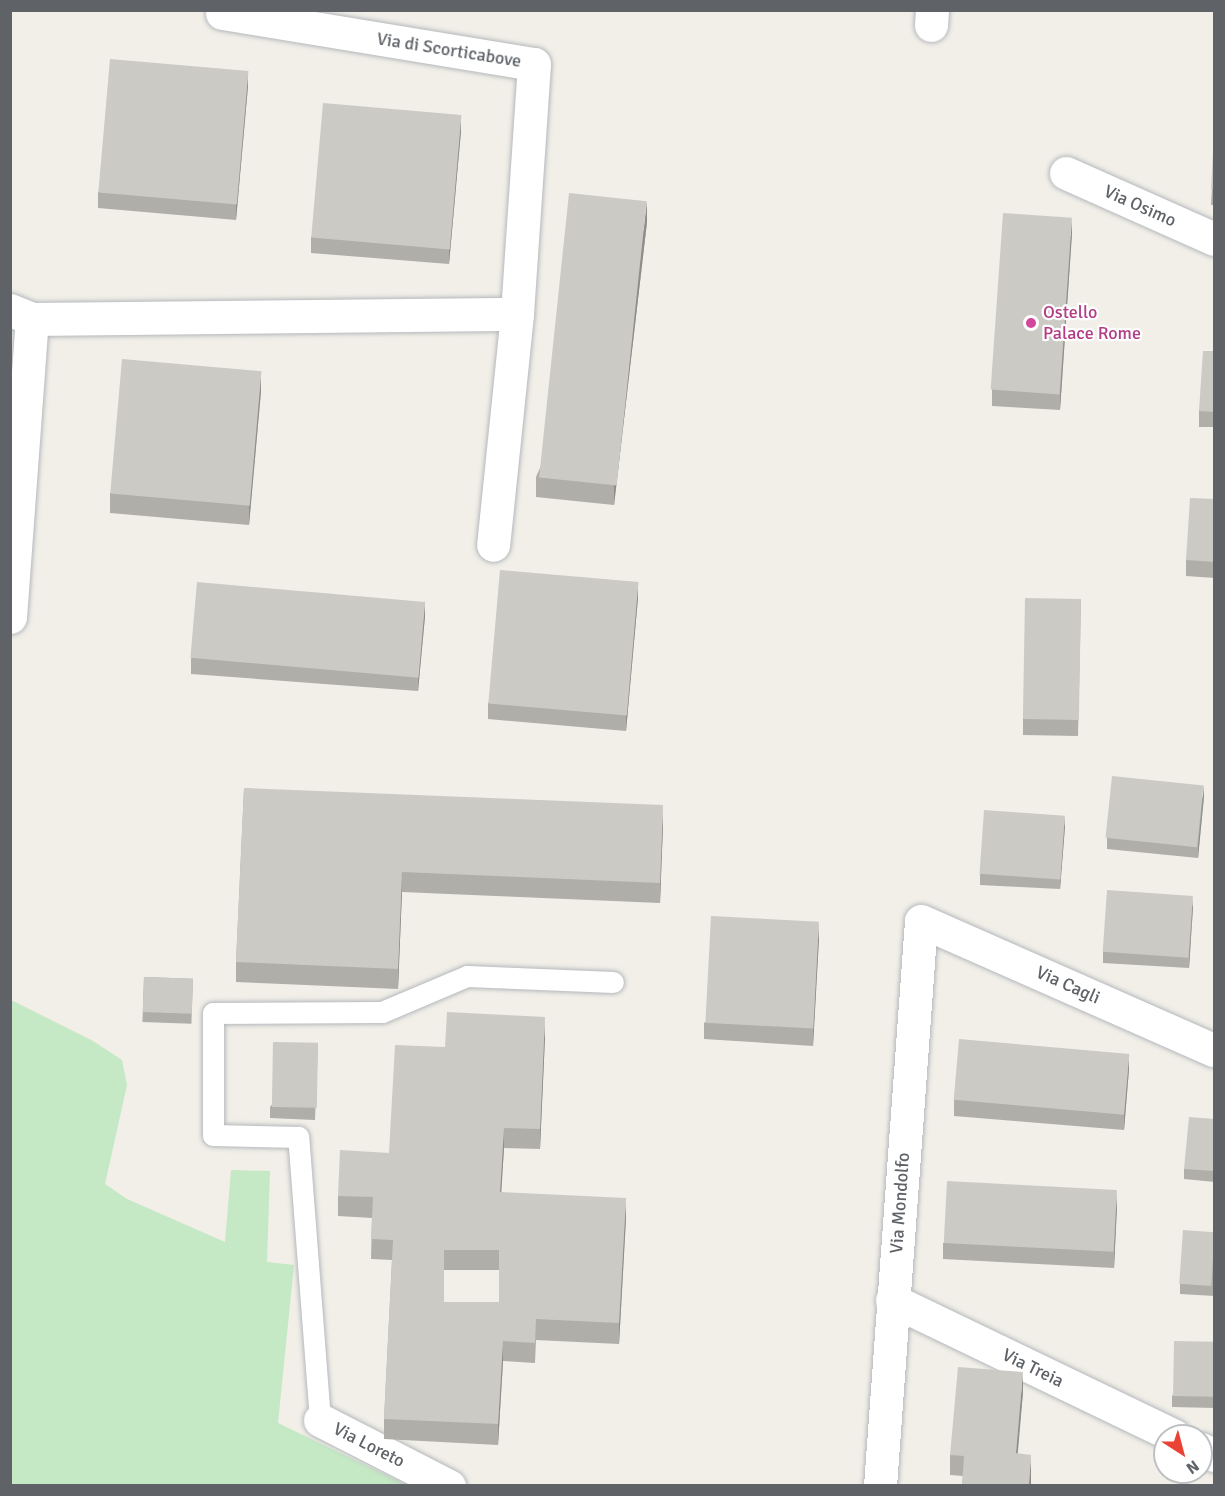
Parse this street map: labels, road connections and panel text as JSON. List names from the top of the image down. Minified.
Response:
{"streets":{"street":["Via di Scorticabove","Via Osimo","Via Cagli","Via Mondolfo","Via Treia","Via Loreto"]},"crossings":[["Via Cagli","Via Mondolfo"],["Via Mondolfo","Via Treia"]],"places":["Ostello Palace Rome"],"north":"bottom right"}
